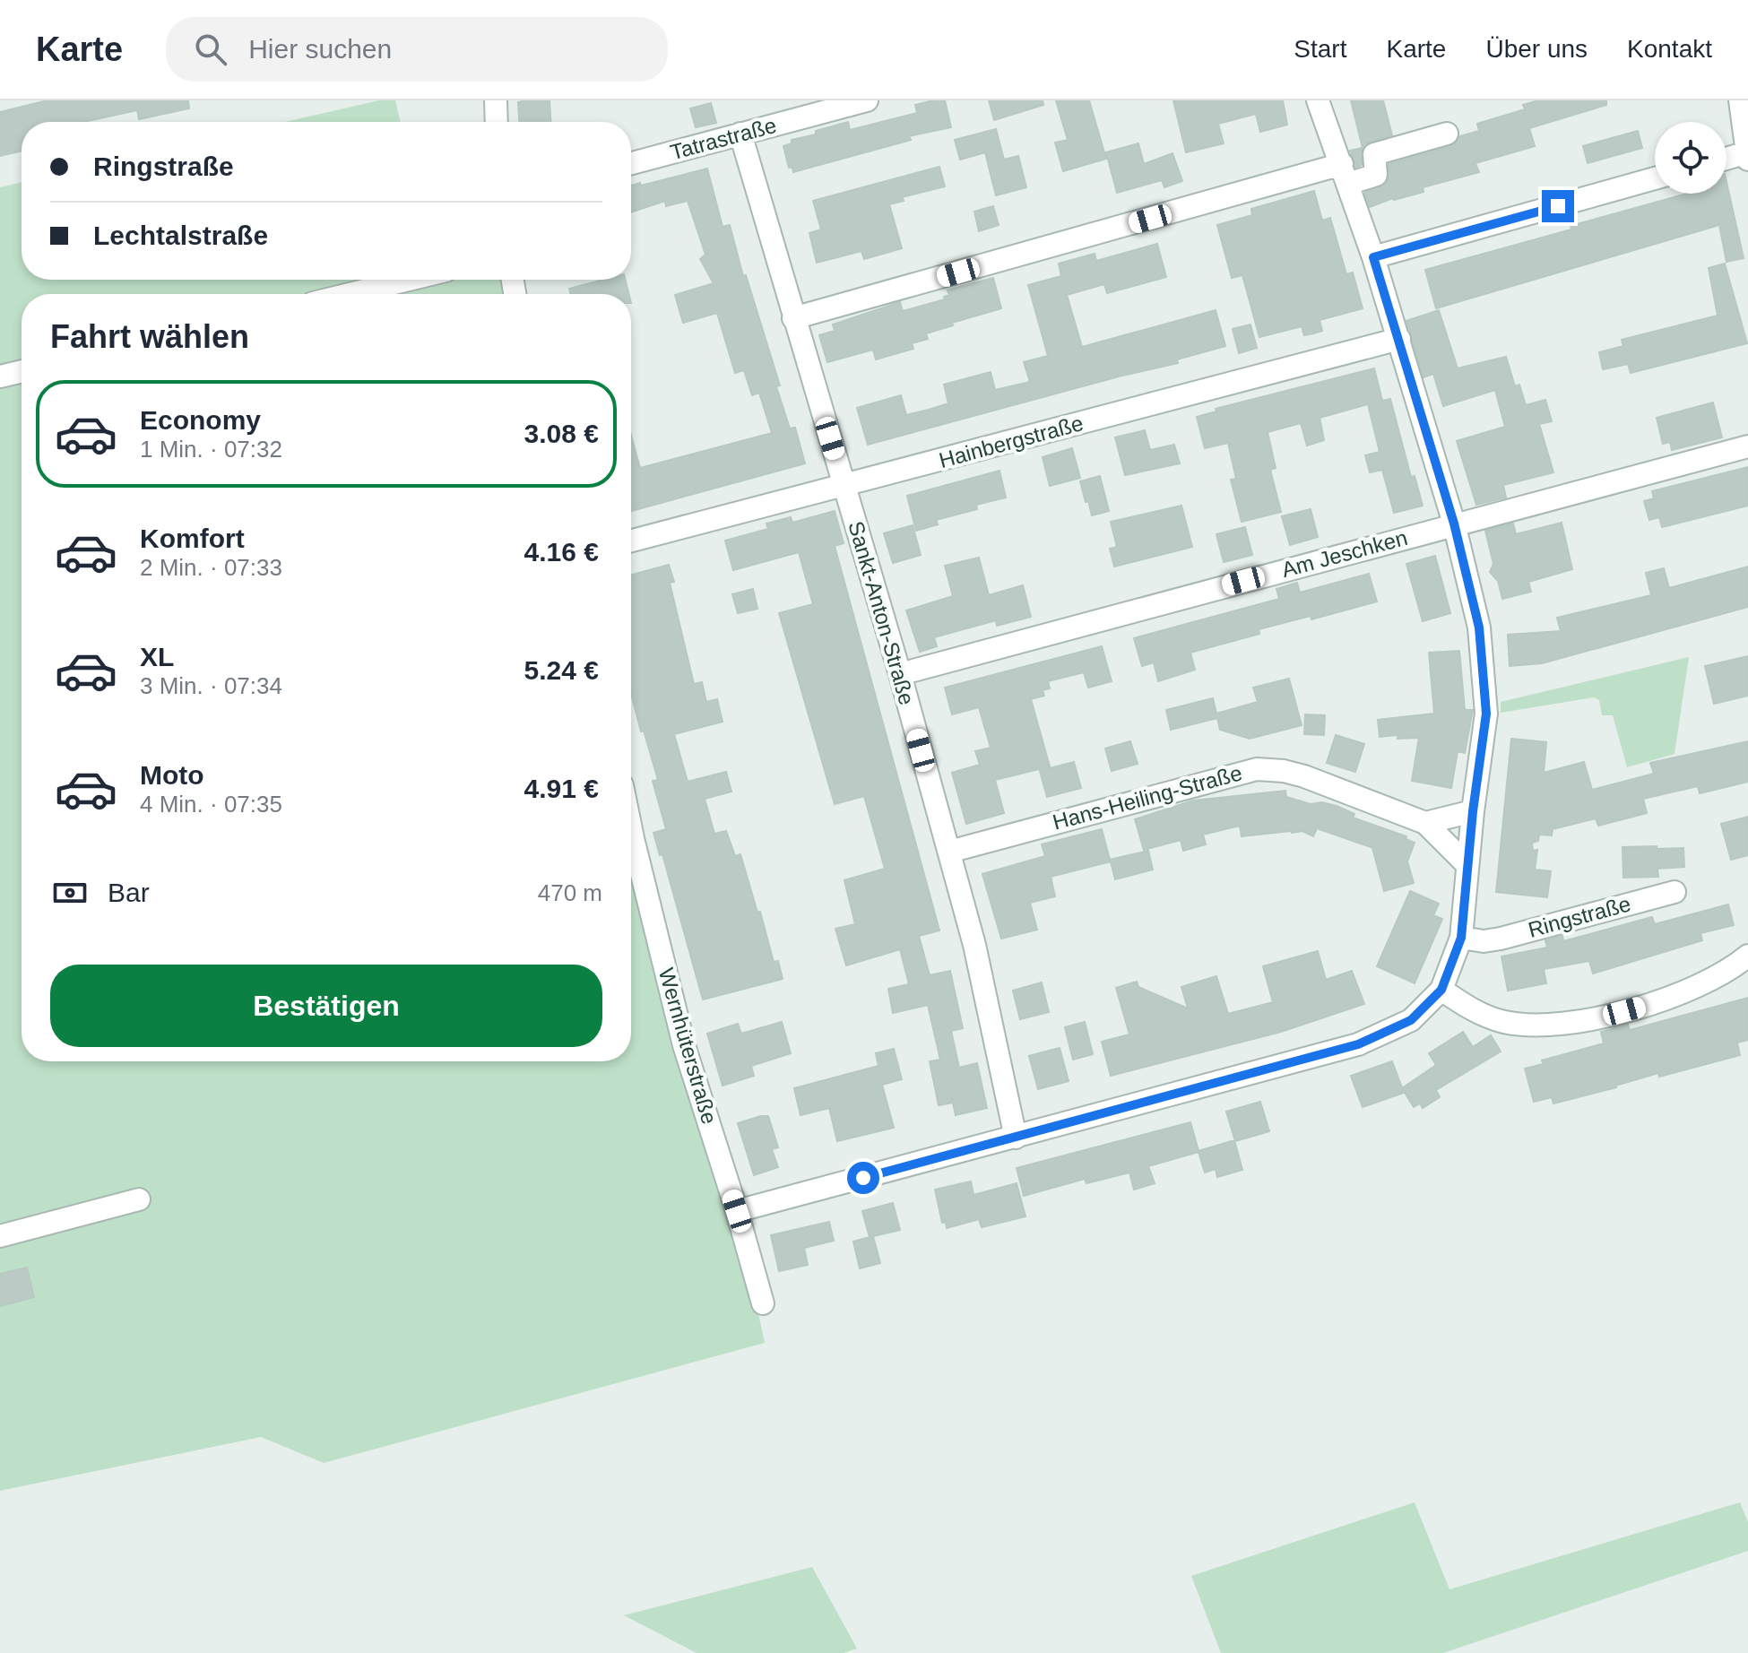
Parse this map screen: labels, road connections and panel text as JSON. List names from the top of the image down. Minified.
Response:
{"streets":{"street":["Tatrastraße","Hainbergstraße","Am Jeschken","Sankt-Anton-Straße","Hans-Heiling-Straße","Ringstraße","Wernhüterstraße"]},"crossings":[["Tatrastraße","Sankt-Anton-Straße"],["Hainbergstraße","Sankt-Anton-Straße"],["Am Jeschken","Sankt-Anton-Straße"],["Sankt-Anton-Straße","Hans-Heiling-Straße"]],"page":{"header":"Karte","search":"Hier suchen","nav":["Start","Karte","Über uns","Kontakt"],"banner":["Ringstraße","Lechtalstraße"],"heading":"Fahrt wählen","list":[{"name":"Economy","note":"1 Min. · 07:32","value":"3.08 €"},{"name":"Komfort","note":"2 Min. · 07:33","value":"4.16 €"},{"name":"XL","note":"3 Min. · 07:34","value":"5.24 €"},{"name":"Moto","note":"4 Min. · 07:35","value":"4.91 €"}],"pay":["Bar","470 m"],"buttons":"Bestätigen"}}
